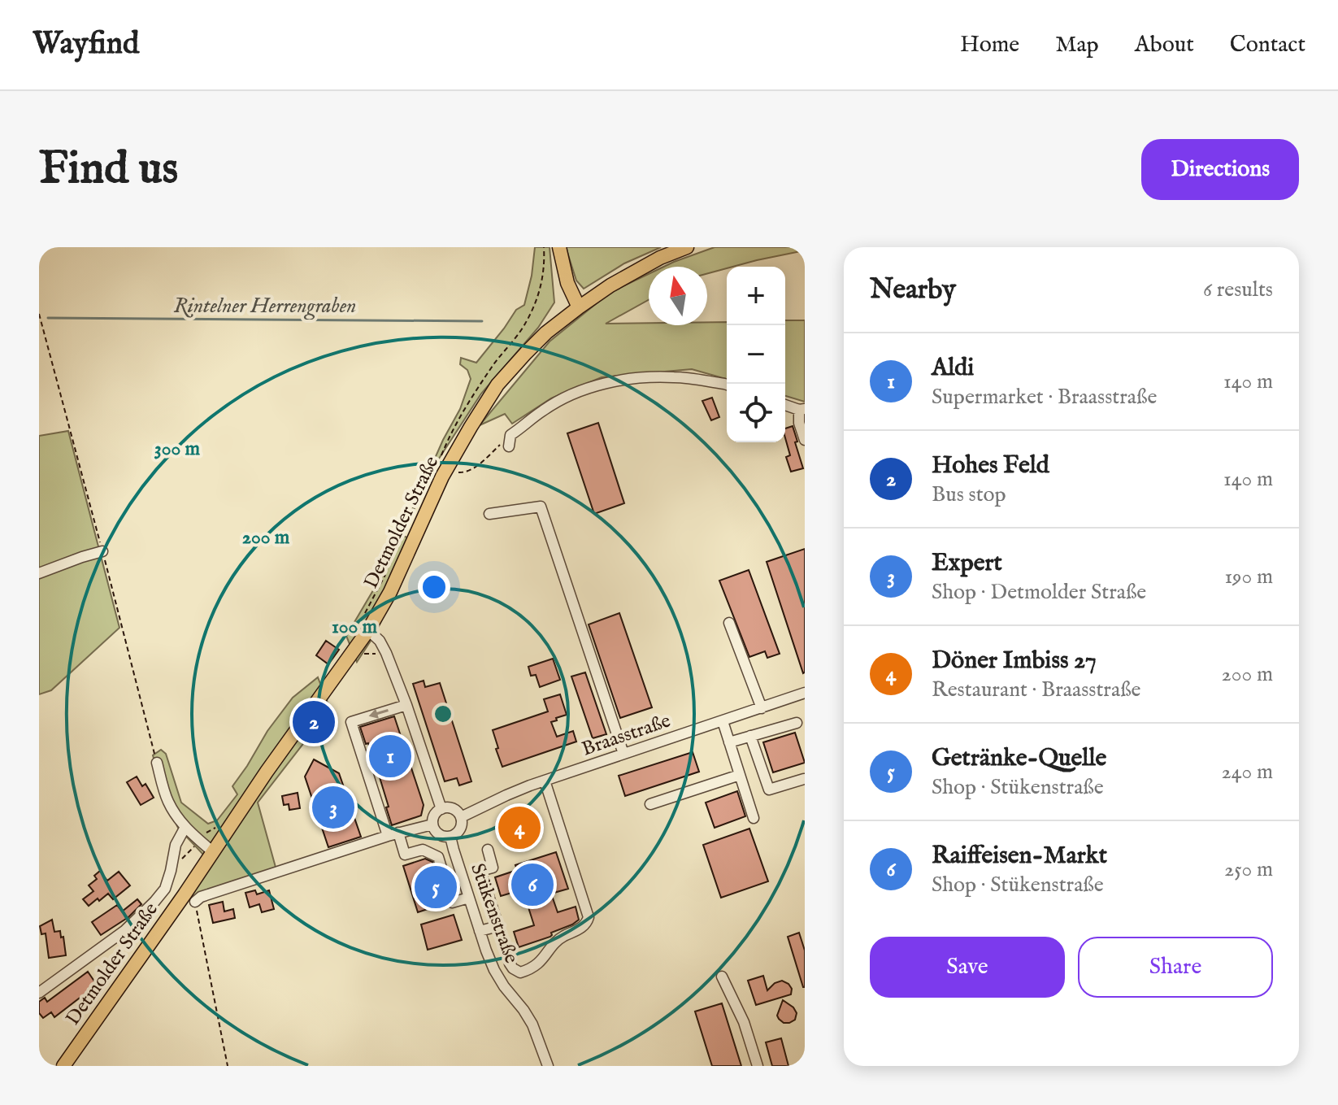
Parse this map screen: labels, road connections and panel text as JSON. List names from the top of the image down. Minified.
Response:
{"streets":{"main road":["Detmolder Straße"],"street":["Braasstraße","Stükenstraße"]},"crossings":[["Braasstraße","Stükenstraße"]],"water":["Rintelner Herrengraben"],"north":"top","page":{"header":"Wayfind","nav":["Home","Map","About","Contact"],"buttons":["Directions",["Save","Share"]],"title":"Find us","heading":["Nearby","6 results"],"map_buttons":["+","−"],"list":[{"mark":"1","name":"Aldi","note":"Supermarket · Braasstraße","value":"140 m"},{"mark":"2","name":"Hohes Feld","note":"Bus stop","value":"140 m"},{"mark":"3","name":"Expert","note":"Shop · Detmolder Straße","value":"190 m"},{"mark":"4","name":"Döner Imbiss 27","note":"Restaurant · Braasstraße","value":"200 m"},{"mark":"5","name":"Getränke-Quelle","note":"Shop · Stükenstraße","value":"240 m"},{"mark":"6","name":"Raiffeisen-Markt","note":"Shop · Stükenstraße","value":"250 m"}],"pins":["2","1","3","4","6","5"]},"rings":["300 m","200 m","100 m"]}
